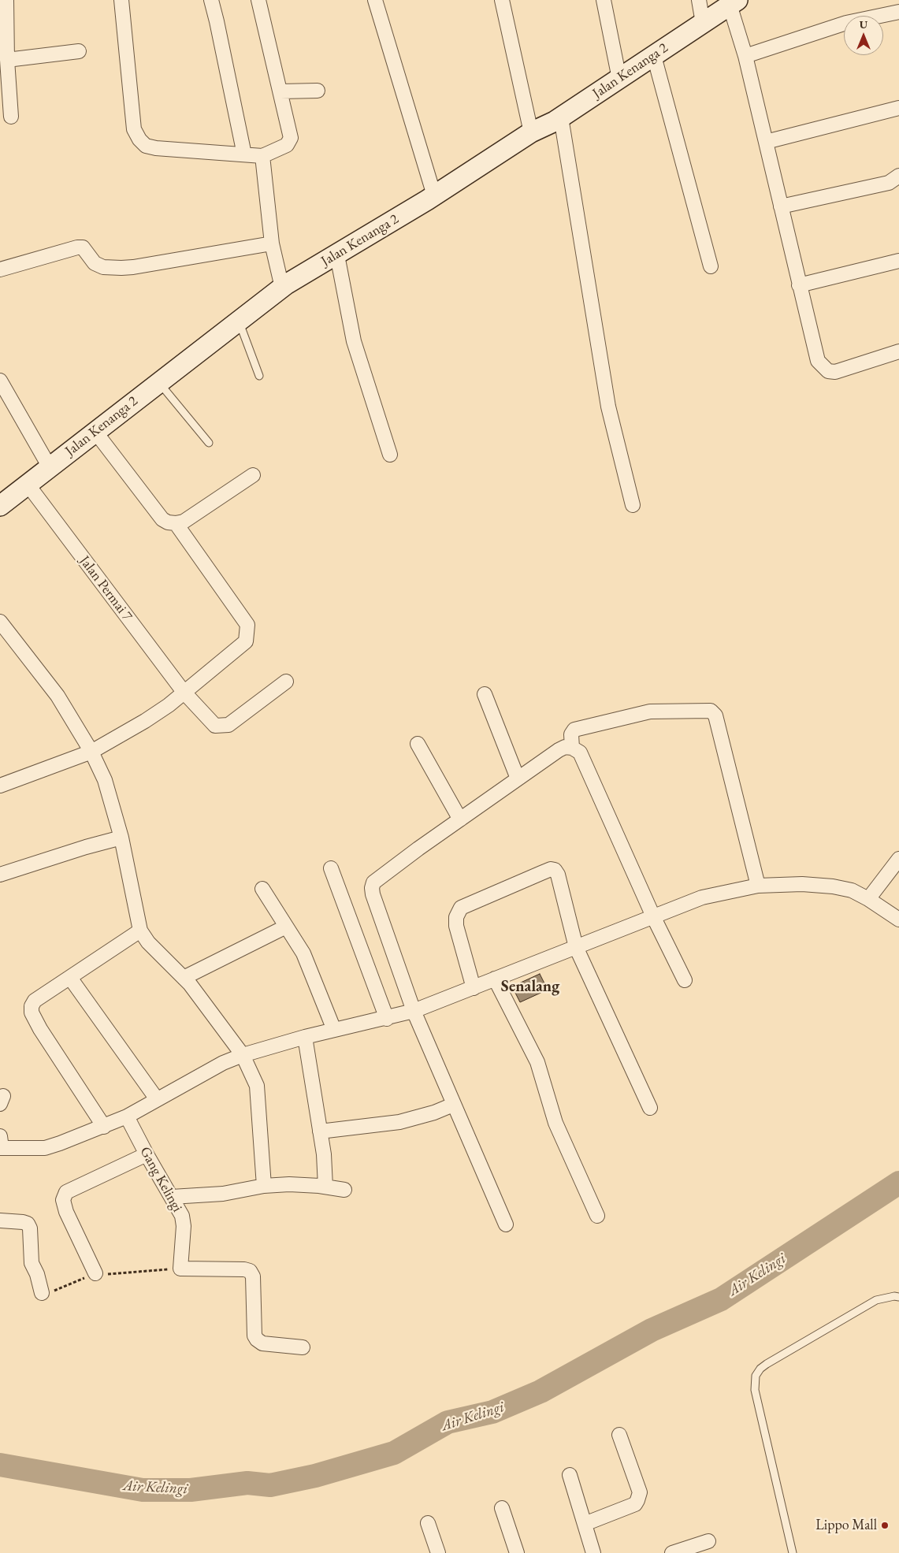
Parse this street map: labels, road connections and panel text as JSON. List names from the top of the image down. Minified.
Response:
{"streets":{"main road":["Jalan Kenanga 2"],"street":["Jalan Permai 7","Gang Kelingi"]},"crossings":[["Jalan Kenanga 2","Jalan Permai 7"]],"districts":["Senalang"],"water":["Air Kelingi"],"places":["Lippo Mall"],"north":"top"}
